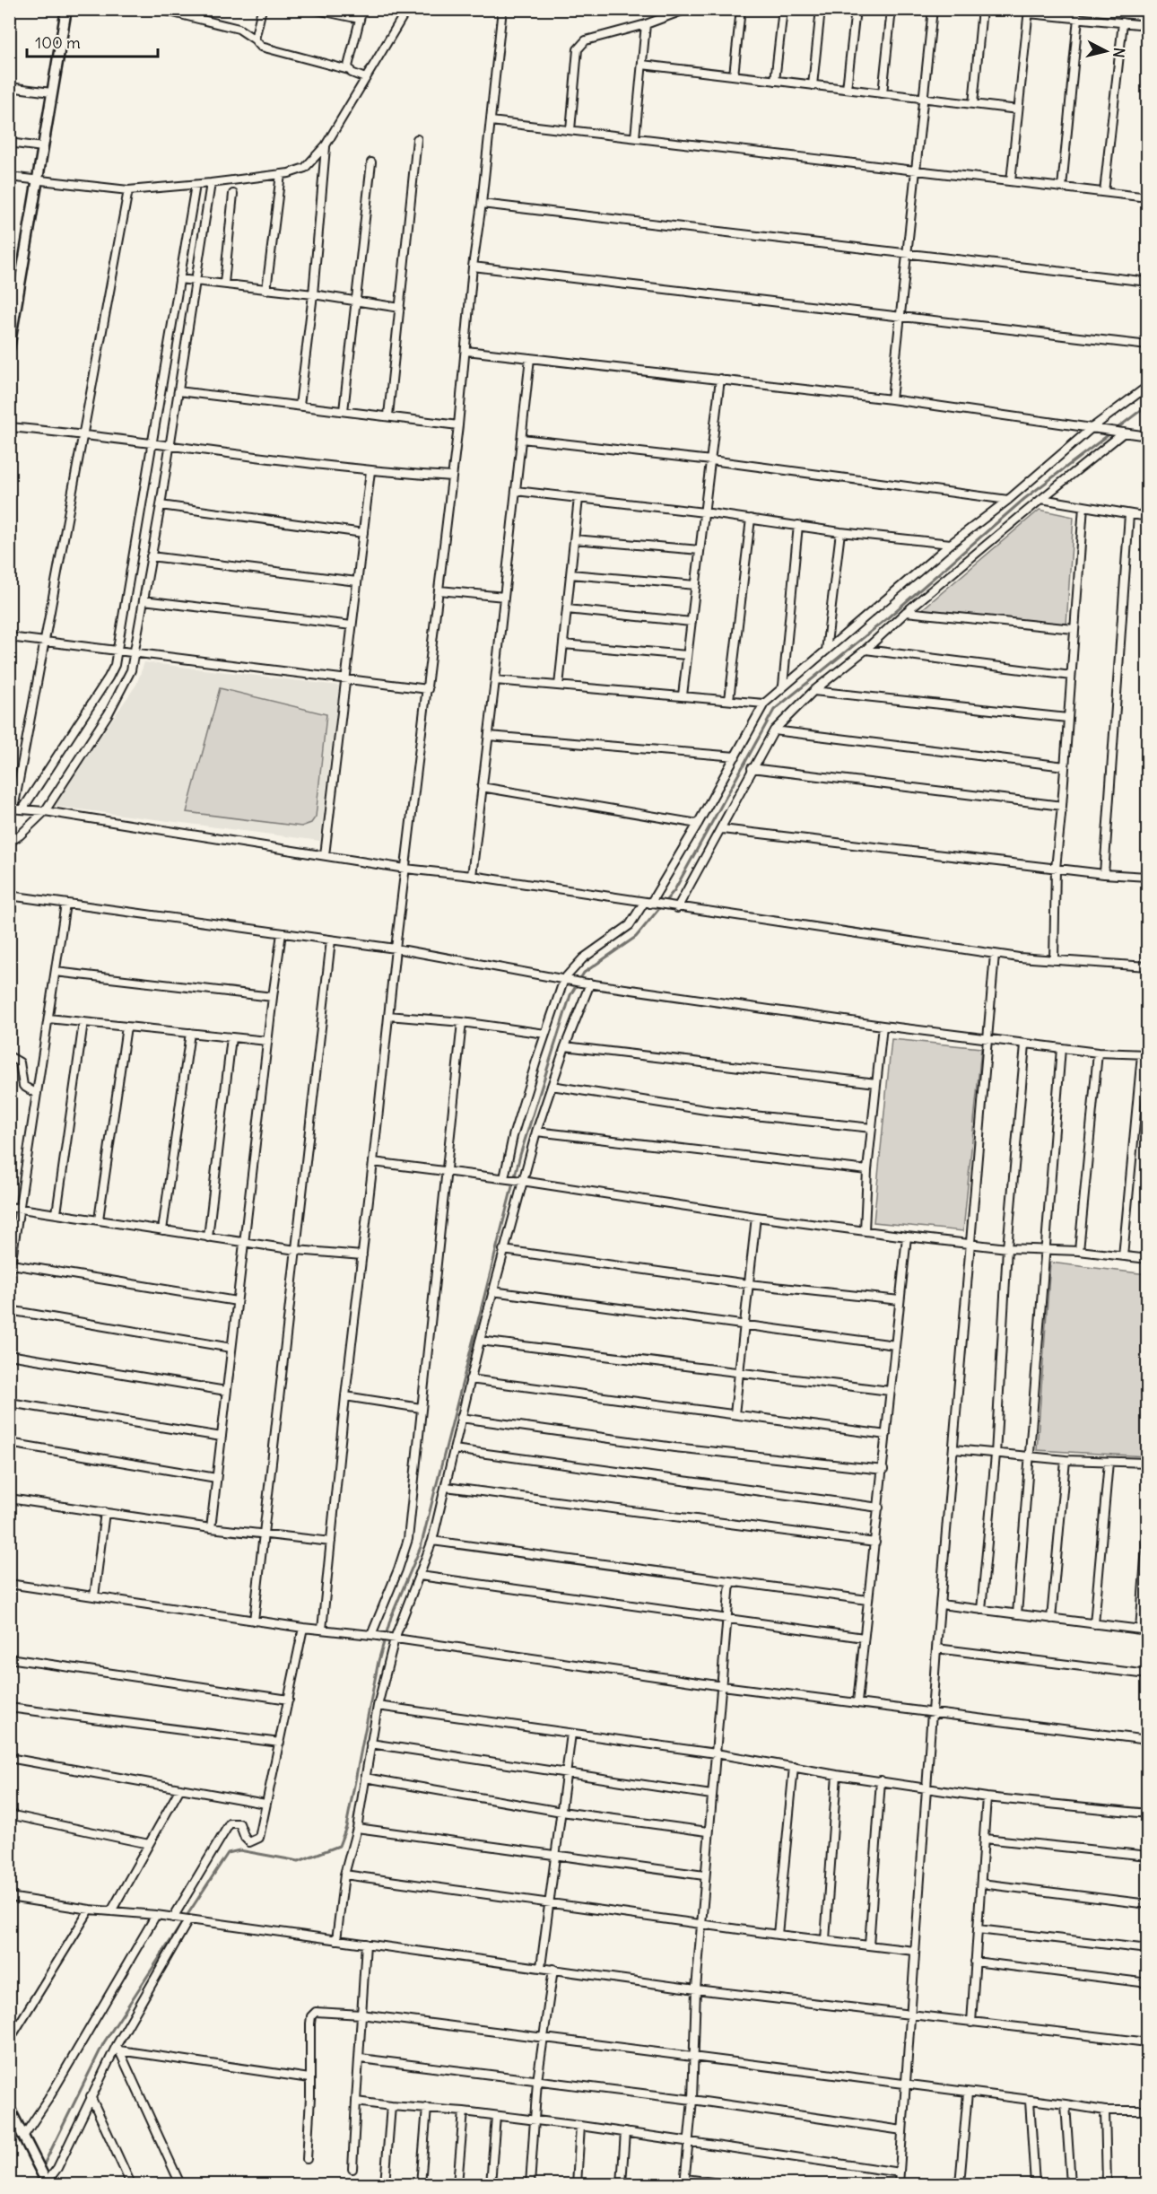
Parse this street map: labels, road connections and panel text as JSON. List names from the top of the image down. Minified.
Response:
{"scale_bar":"100 m","north":"right"}
